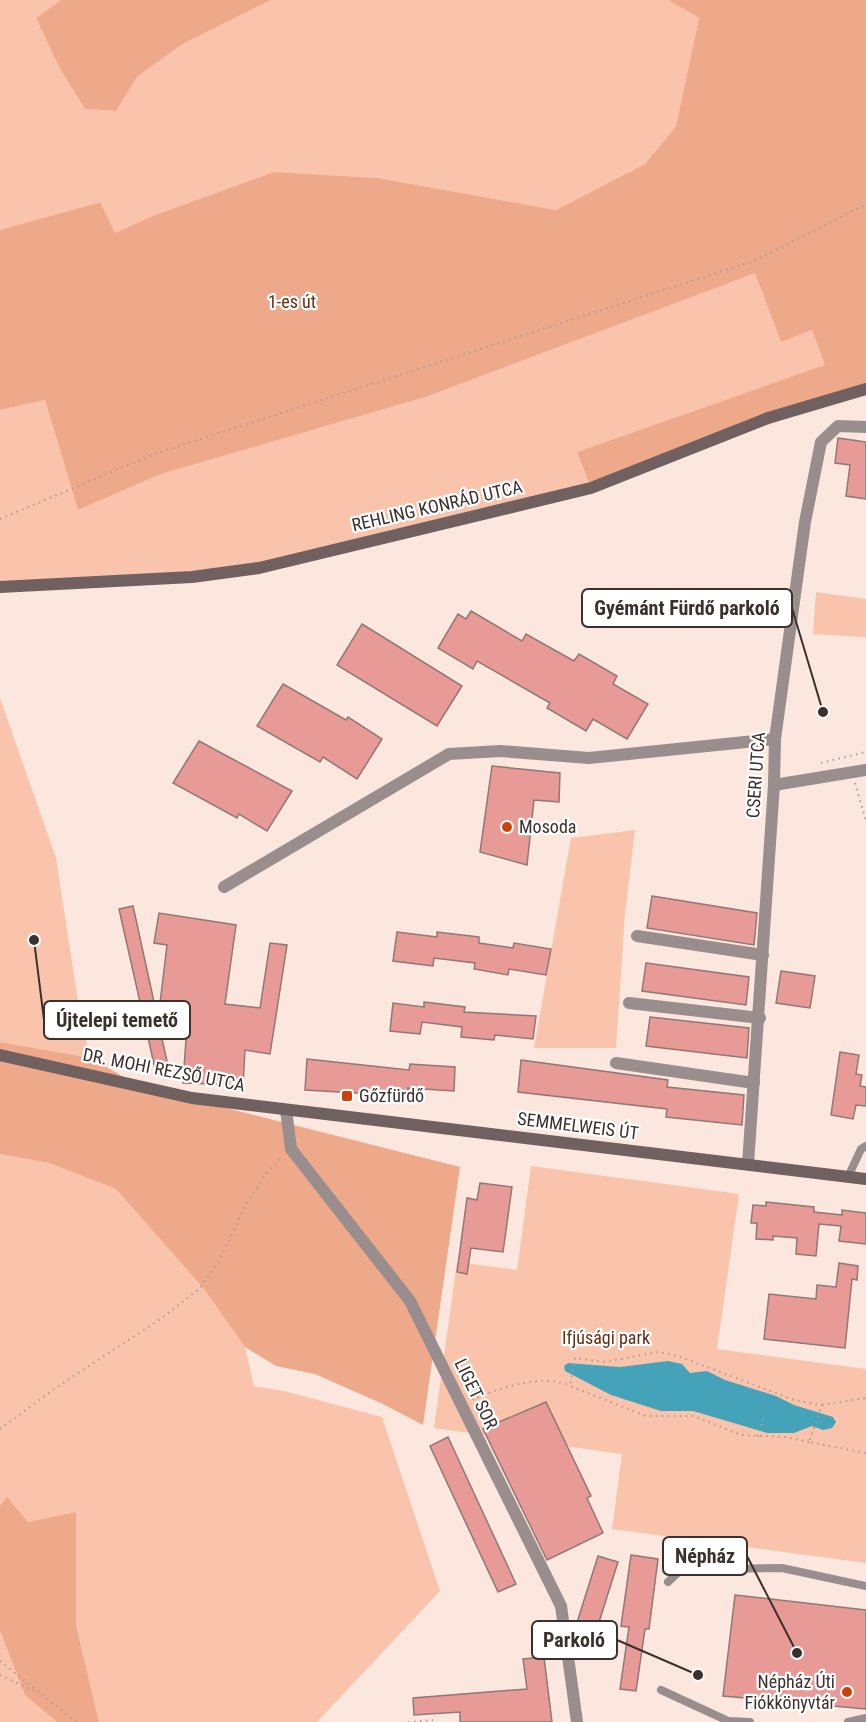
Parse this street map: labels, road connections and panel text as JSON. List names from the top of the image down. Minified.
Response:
{"streets":{"main road":["REHLING KONRÁD UTCA","DR. MOHI REZSŐ UTCA","SEMMELWEIS ÚT"],"street":["CSERI UTCA","LIGET SOR"]},"crossings":[["CSERI UTCA","SEMMELWEIS ÚT"],["DR. MOHI REZSŐ UTCA","SEMMELWEIS ÚT"]],"parks":["1-es út","Ifjúsági park"],"places":{"other":["Gyémánt Fürdő parkoló","Mosoda","Újtelepi temető","Népház","Parkoló","Népház Úti Fiókkönyvtár"],"transit":["Gőzfürdő"]}}
